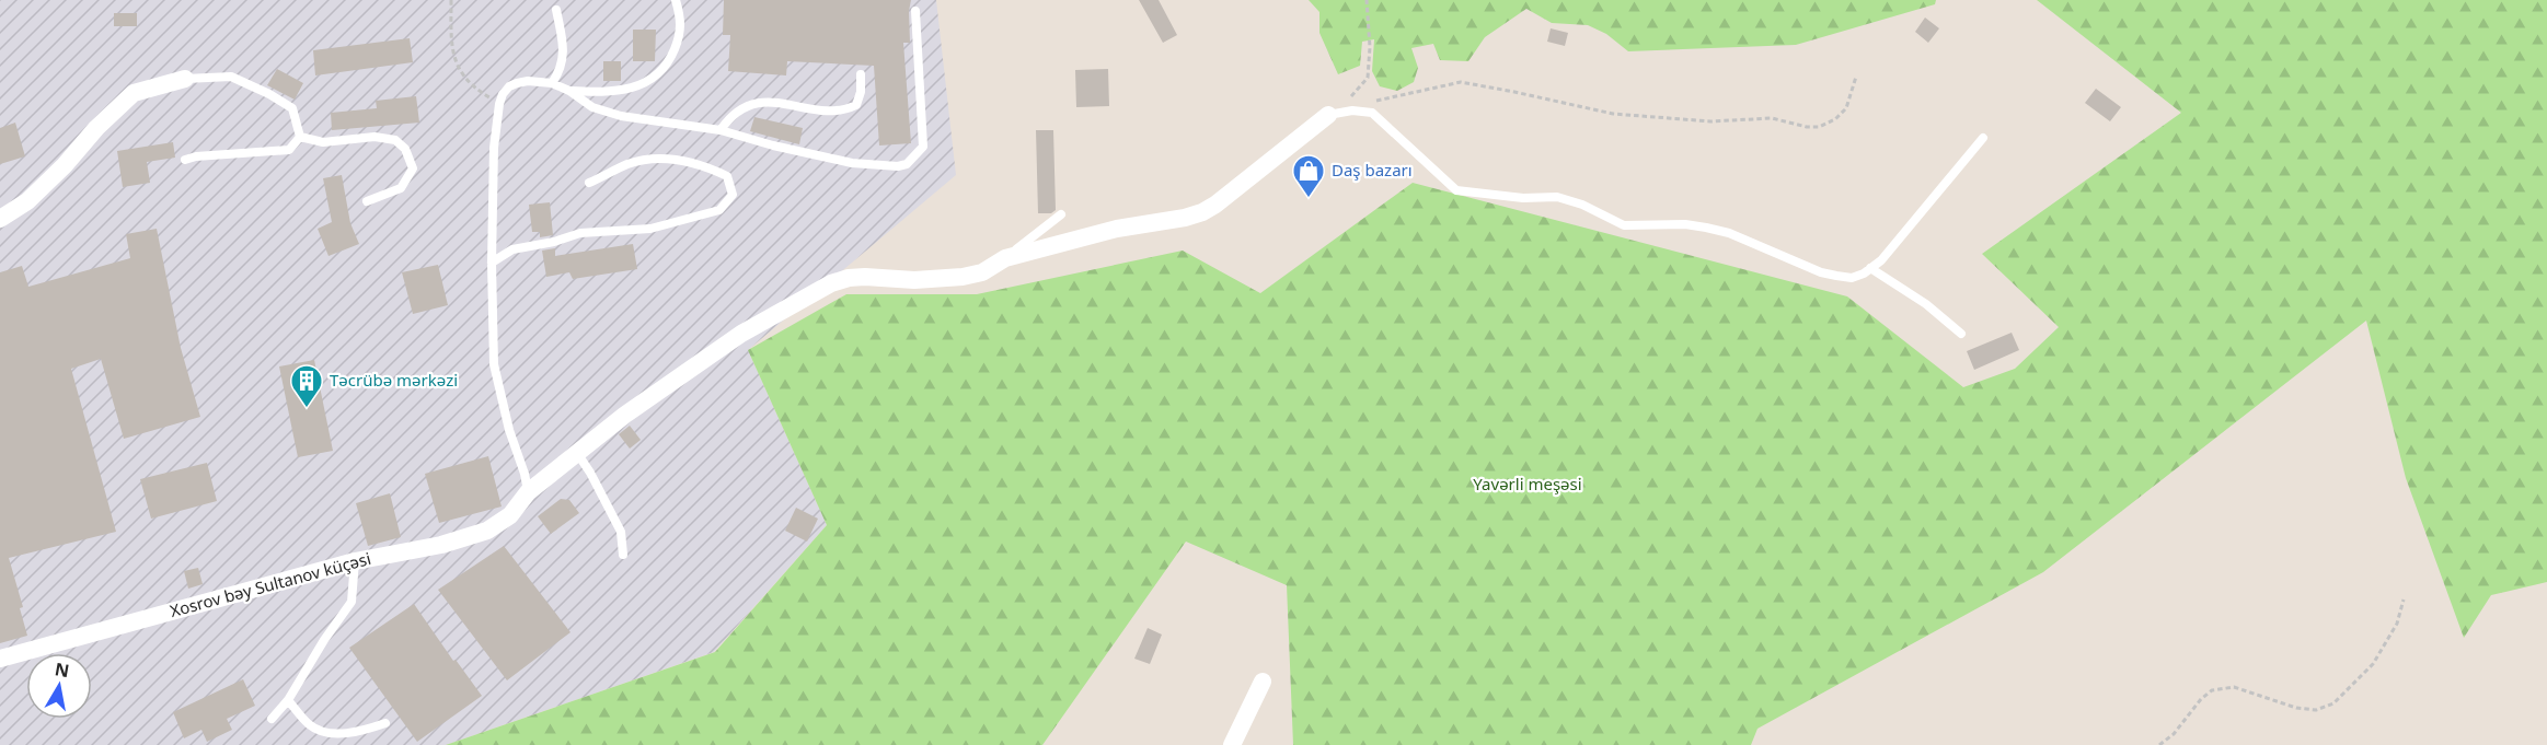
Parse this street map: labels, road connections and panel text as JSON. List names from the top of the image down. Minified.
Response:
{"streets":{"street":["Xosrov bəy Sultanov küçəsi"]},"parks":["Yavərli meşəsi"],"places":{"shop":["Daş bazarı"],"building":["Təcrübə mərkəzi"]},"north":"top"}
